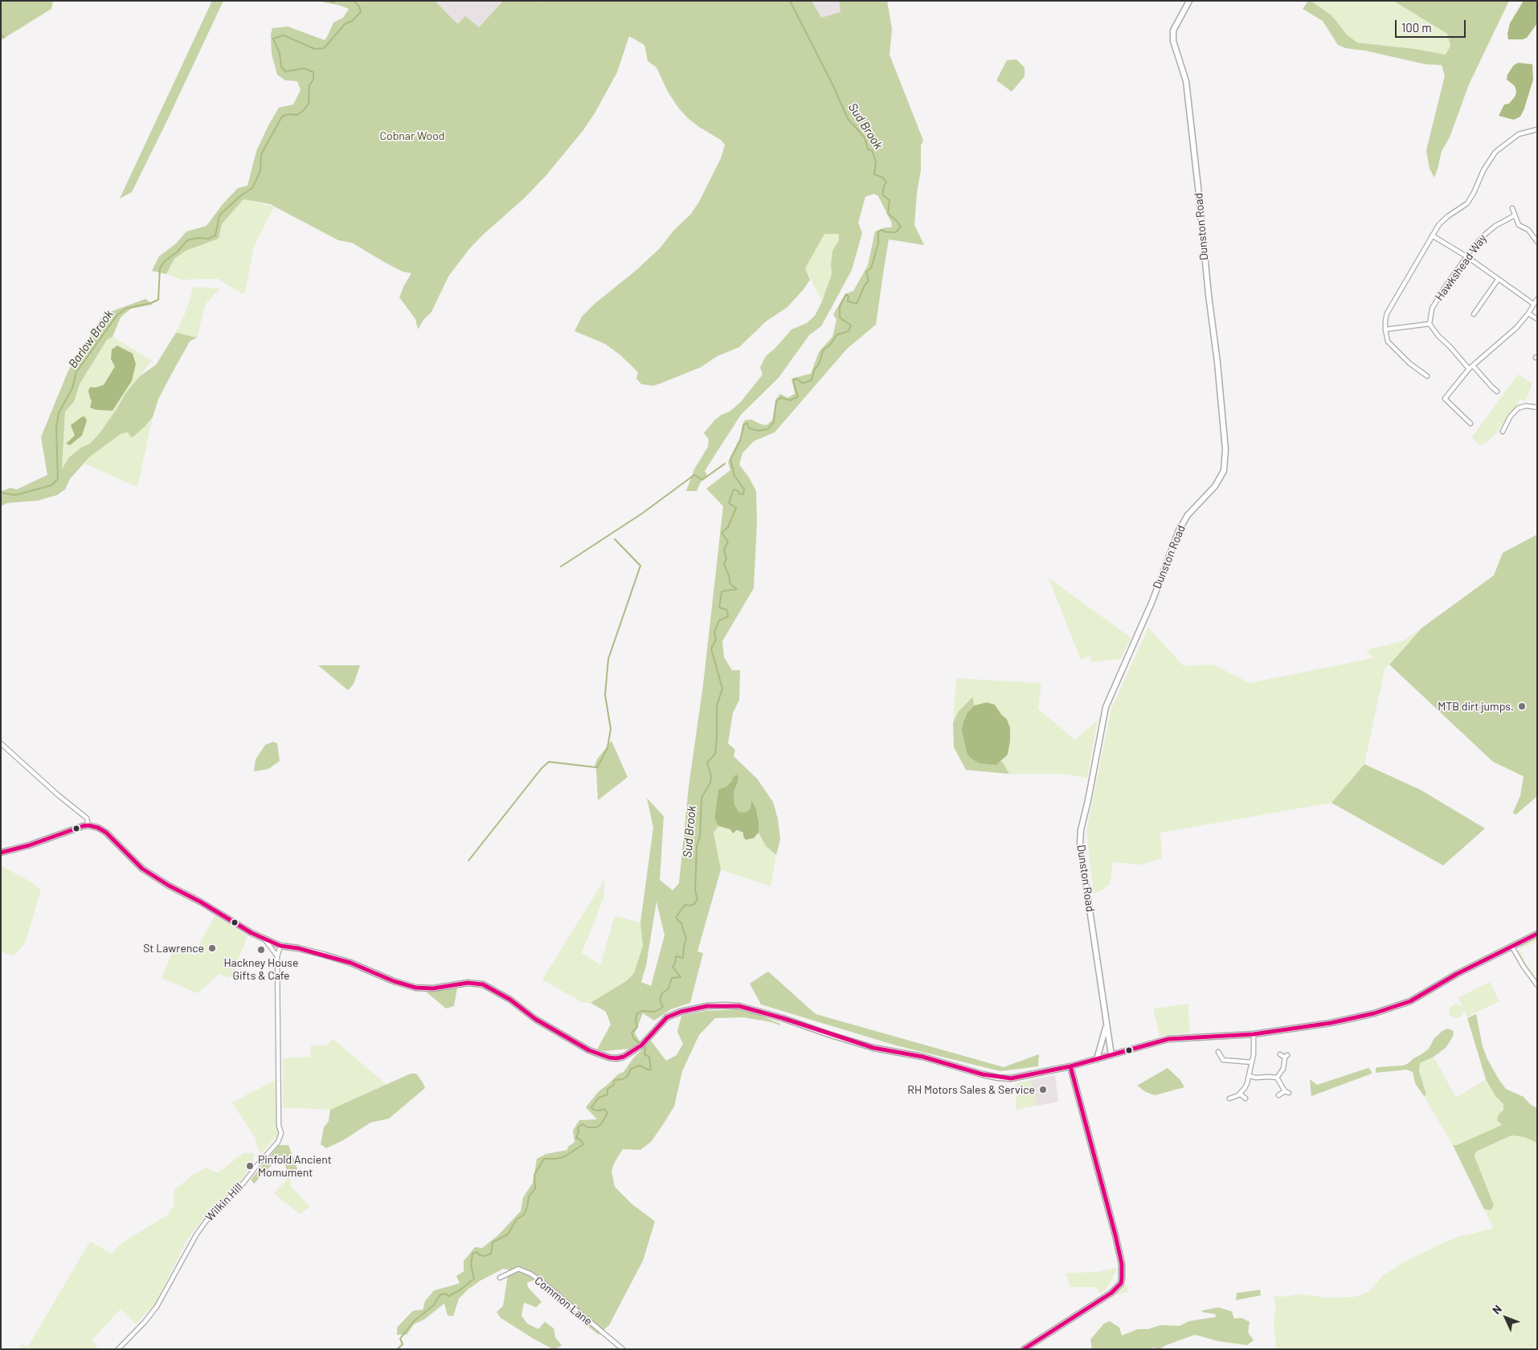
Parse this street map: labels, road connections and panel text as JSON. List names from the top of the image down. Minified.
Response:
{"streets":{"main road":["Dunston Road"],"street":["Hawkshead Way","Wilkin Hill","Common Lane"]},"water":["Sud Brook","Barlow Brook"],"parks":["Cobnar Wood"],"places":["MTB dirt jumps.","St Lawrence","Hackney House Gifts & Cafe","RH Motors Sales & Service","Pinfold Ancient Momument"],"scale_bar":"100 m","north":"top left"}
